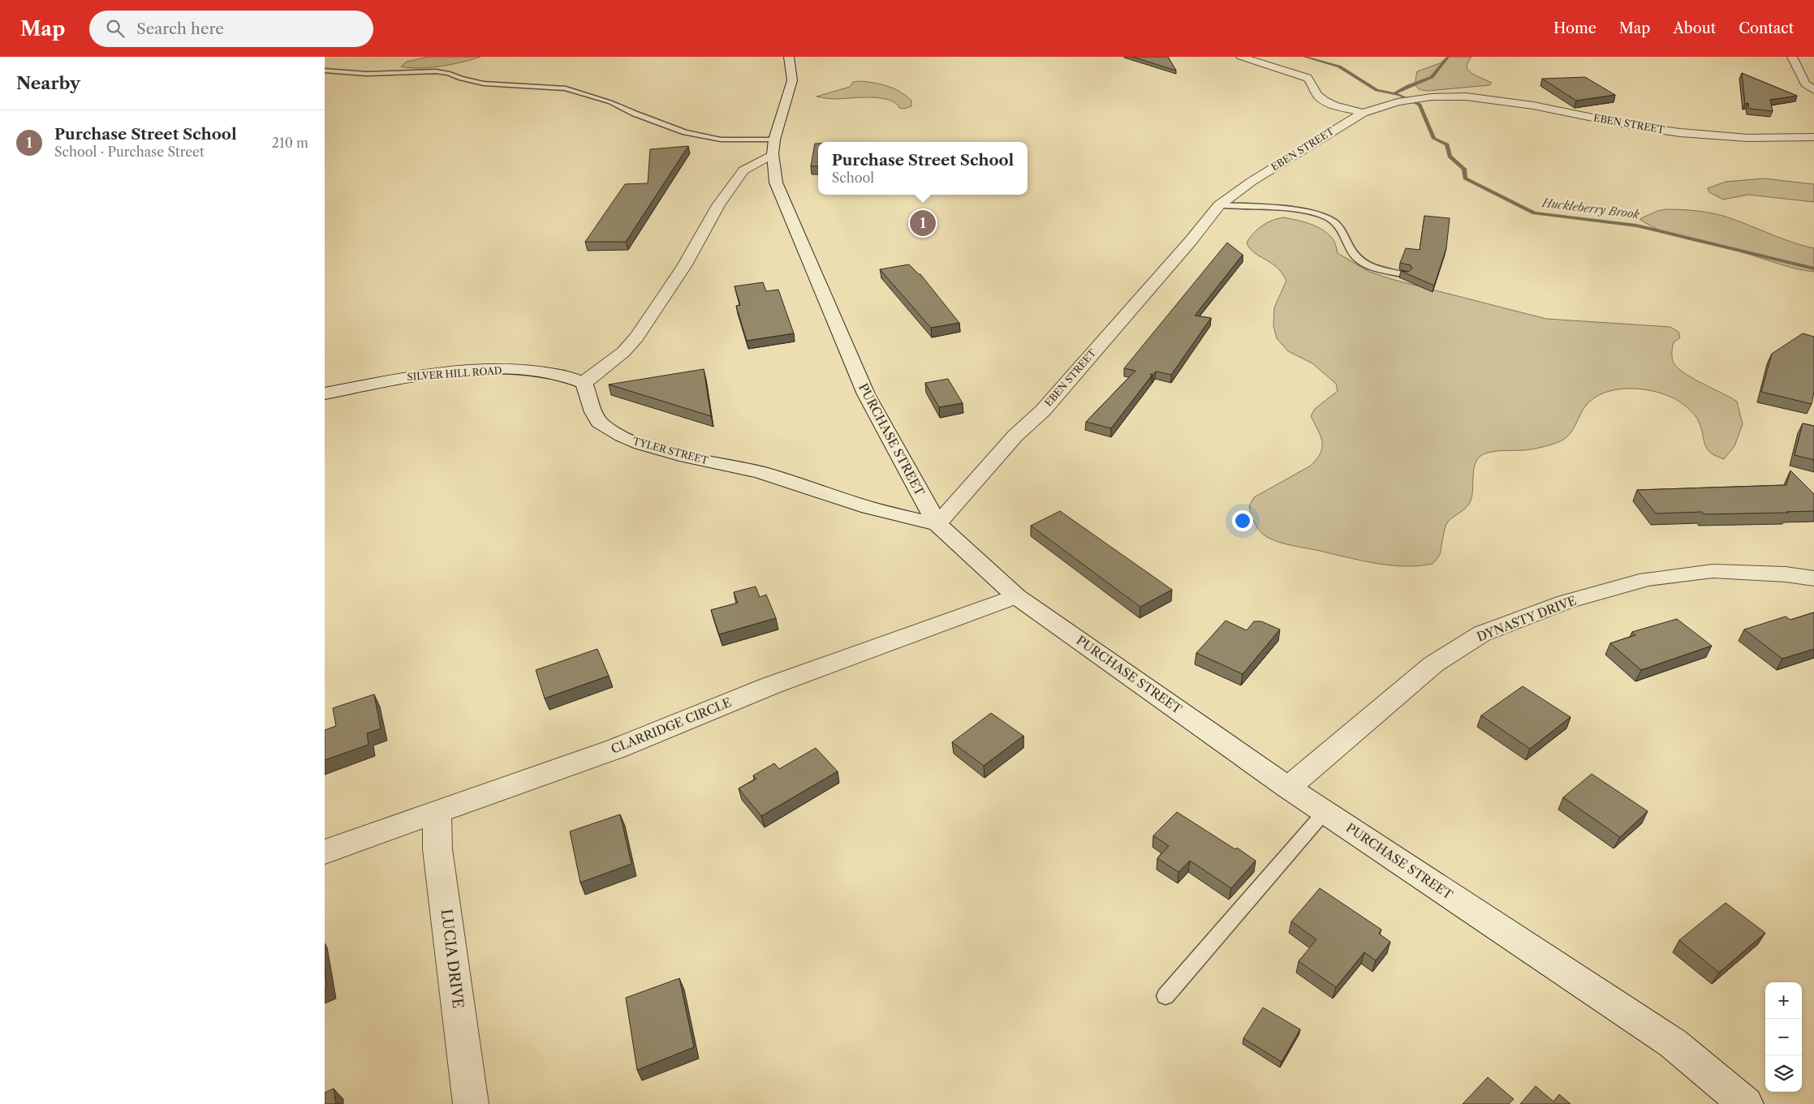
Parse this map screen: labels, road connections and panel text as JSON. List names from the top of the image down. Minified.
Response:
{"streets":{"street":["EBEN STREET","SILVER HILL ROAD","PURCHASE STREET","TYLER STREET","DYNASTY DRIVE","CLARRIDGE CIRCLE","LUCIA DRIVE"]},"crossings":[["EBEN STREET","PURCHASE STREET"],["EBEN STREET","TYLER STREET"],["SILVER HILL ROAD","TYLER STREET"],["PURCHASE STREET","TYLER STREET"],["PURCHASE STREET","DYNASTY DRIVE"],["PURCHASE STREET","CLARRIDGE CIRCLE"],["CLARRIDGE CIRCLE","LUCIA DRIVE"]],"water":["Huckleberry Brook"],"page":{"header":"Map","search":"Search here","nav":["Home","Map","About","Contact"],"heading":"Nearby","list":[{"mark":"1","name":"Purchase Street School","note":"School · Purchase Street","value":"210 m"}],"popup":["Purchase Street School","School"],"pins":"1","map_buttons":["+","−"]}}
